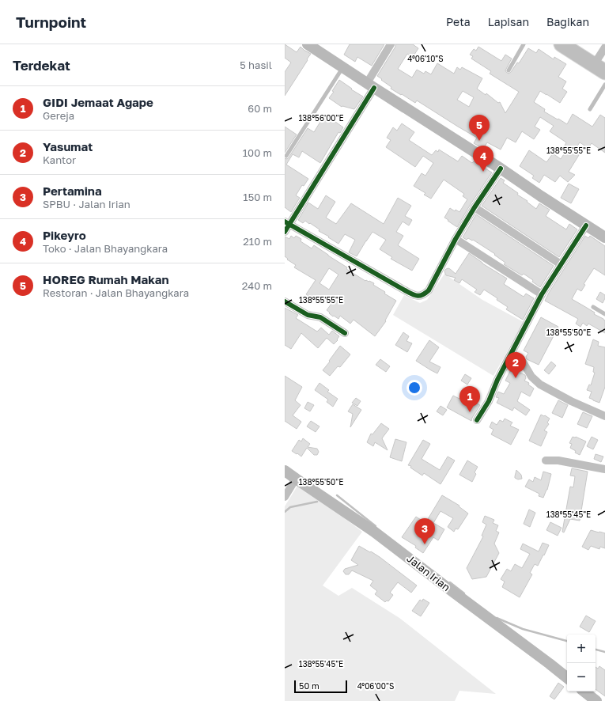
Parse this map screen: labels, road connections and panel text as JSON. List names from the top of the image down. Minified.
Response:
{"streets":{"main road":["Jalan Irian"]},"scale_bar":"50 m","page":{"header":"Turnpoint","nav":["Peta","Lapisan","Bagikan"],"heading":["Terdekat","5 hasil"],"list":[{"mark":"1","name":"GIDI Jemaat Agape","note":"Gereja","value":"60 m"},{"mark":"2","name":"Yasumat","note":"Kantor","value":"100 m"},{"mark":"3","name":"Pertamina","note":"SPBU · Jalan Irian","value":"150 m"},{"mark":"4","name":"Pikeyro","note":"Toko · Jalan Bhayangkara","value":"210 m"},{"mark":"5","name":"HOREG Rumah Makan","note":"Restoran · Jalan Bhayangkara","value":"240 m"}],"pins":["5","4","2","1","3"],"map_buttons":["+","−"],"scale":"50 m"},"coordinates":["4°06'10\"S","138°56'00\"E","138°55'55\"E","138°55'50\"E","138°55'45\"E","4°06'00\"S"]}
